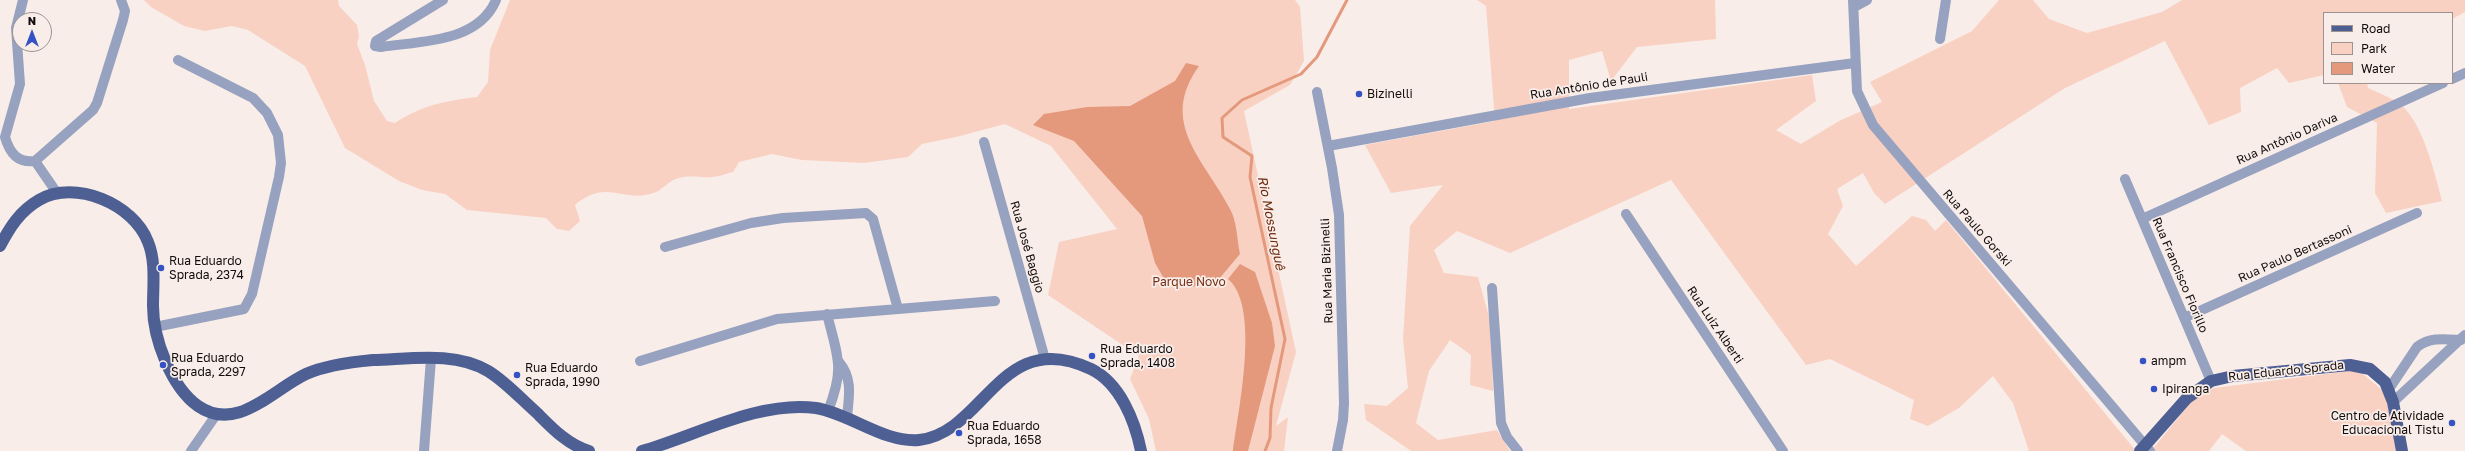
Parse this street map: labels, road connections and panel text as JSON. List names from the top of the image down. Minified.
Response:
{"streets":{"main road":["Rua Eduardo Sprada"],"street":["Rua Antônio de Pauli","Rua Antônio Dariva","Rua Paulo Gorski","Rua José Baggio","Rua Paulo Bertassoni","Rua Maria Bizinelli","Rua Francisco Fiorillo","Rua Luiz Alberti"]},"crossings":[["Rua Antônio de Pauli","Rua Paulo Gorski"],["Rua Antônio de Pauli","Rua Maria Bizinelli"],["Rua Antônio Dariva","Rua Francisco Fiorillo"],["Rua Paulo Gorski","Rua Eduardo Sprada"],["Rua Paulo Bertassoni","Rua Francisco Fiorillo"],["Rua Francisco Fiorillo","Rua Eduardo Sprada"]],"water":["Rio Mossunguê"],"parks":["Parque Novo"],"places":["Bizinelli","Rua Eduardo Sprada, 2374","Rua Eduardo Sprada, 1408","ampm","Rua Eduardo Sprada, 2297","Rua Eduardo Sprada, 1990","Ipiranga","Centro de Atividade Educacional Tistu","Rua Eduardo Sprada, 1658"],"legend":["Road","Park","Water"],"north":"top"}
